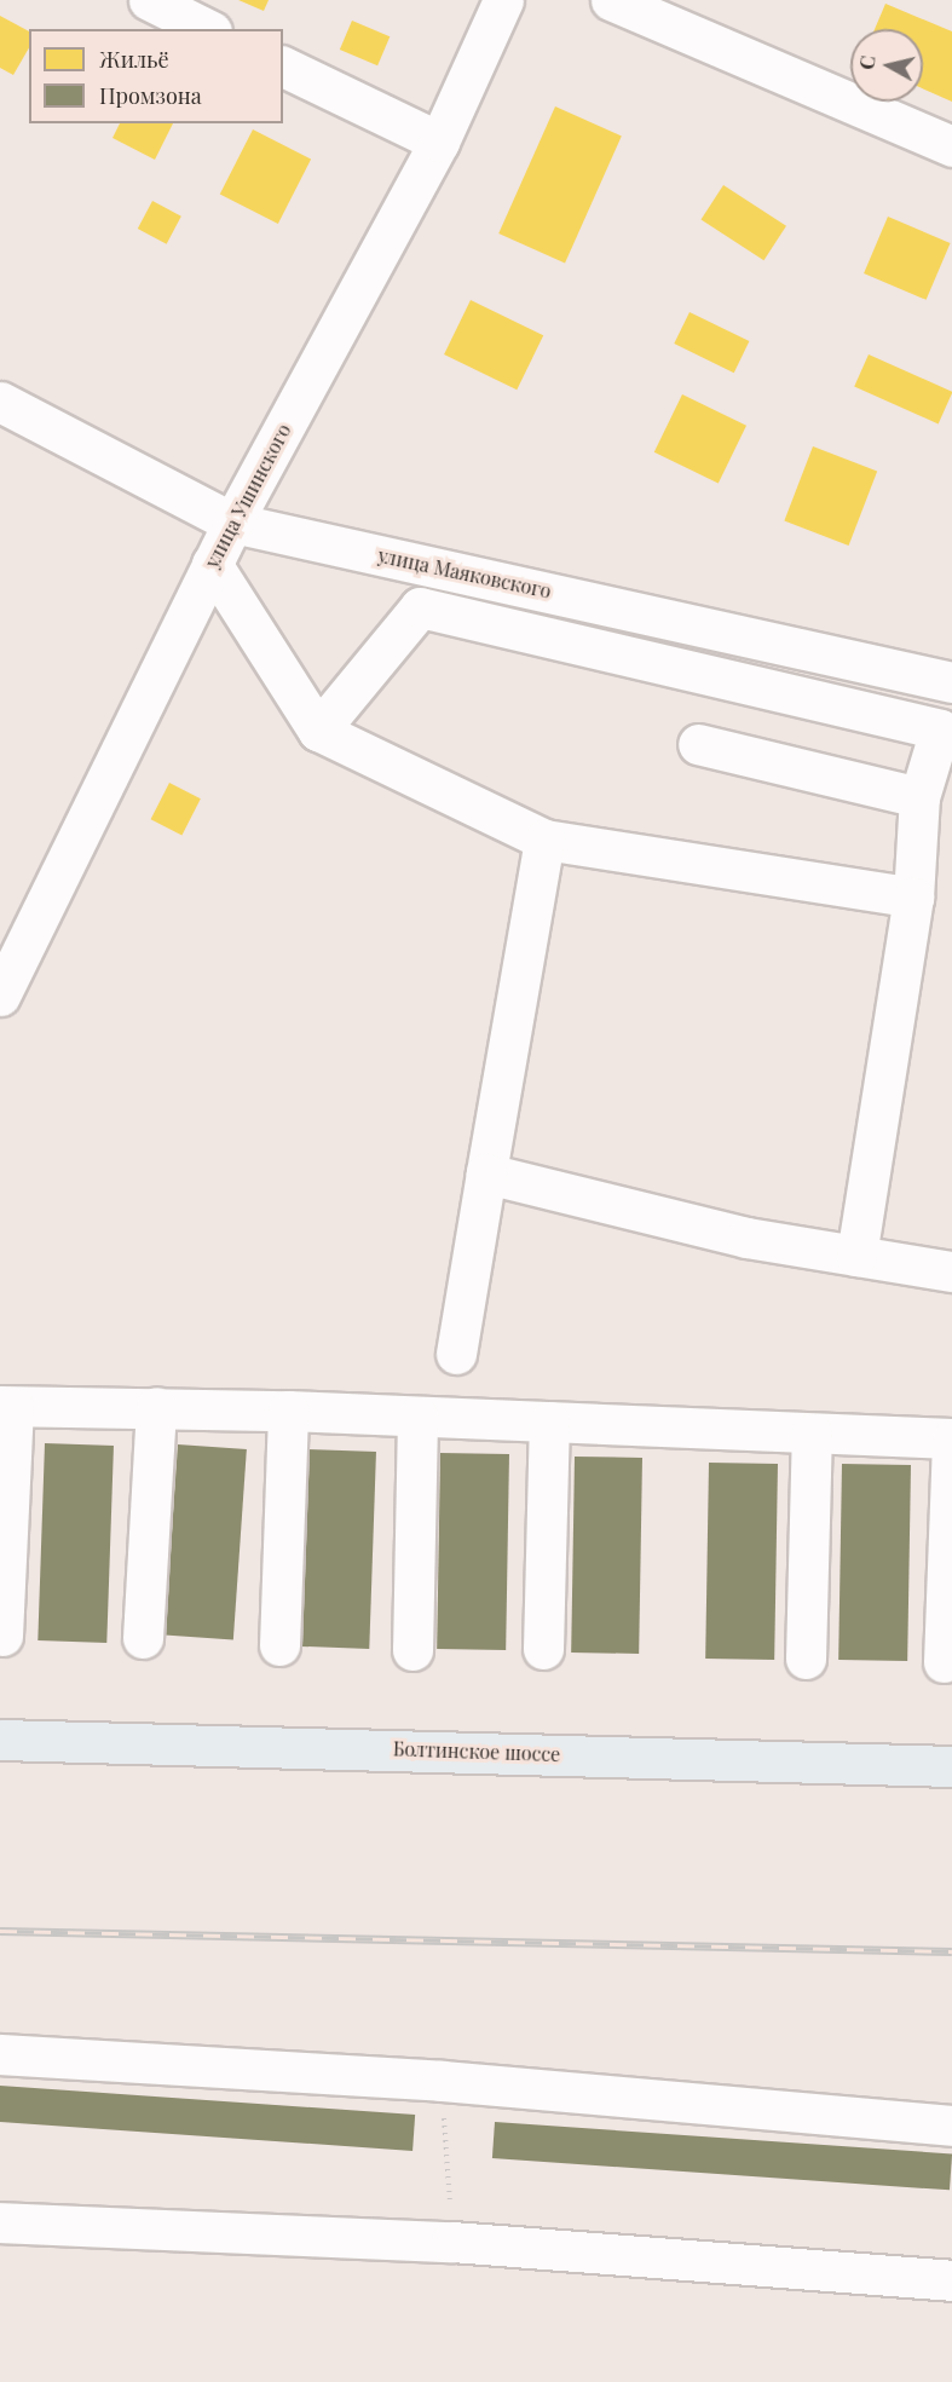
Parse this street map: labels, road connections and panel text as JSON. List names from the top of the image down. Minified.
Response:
{"streets":{"main road":["Болтинское шоссе"],"street":["улица Ушинского","улица Маяковского"]},"crossings":[["улица Ушинского","улица Маяковского"]],"legend":["Жильё","Промзона"],"north":"left"}
